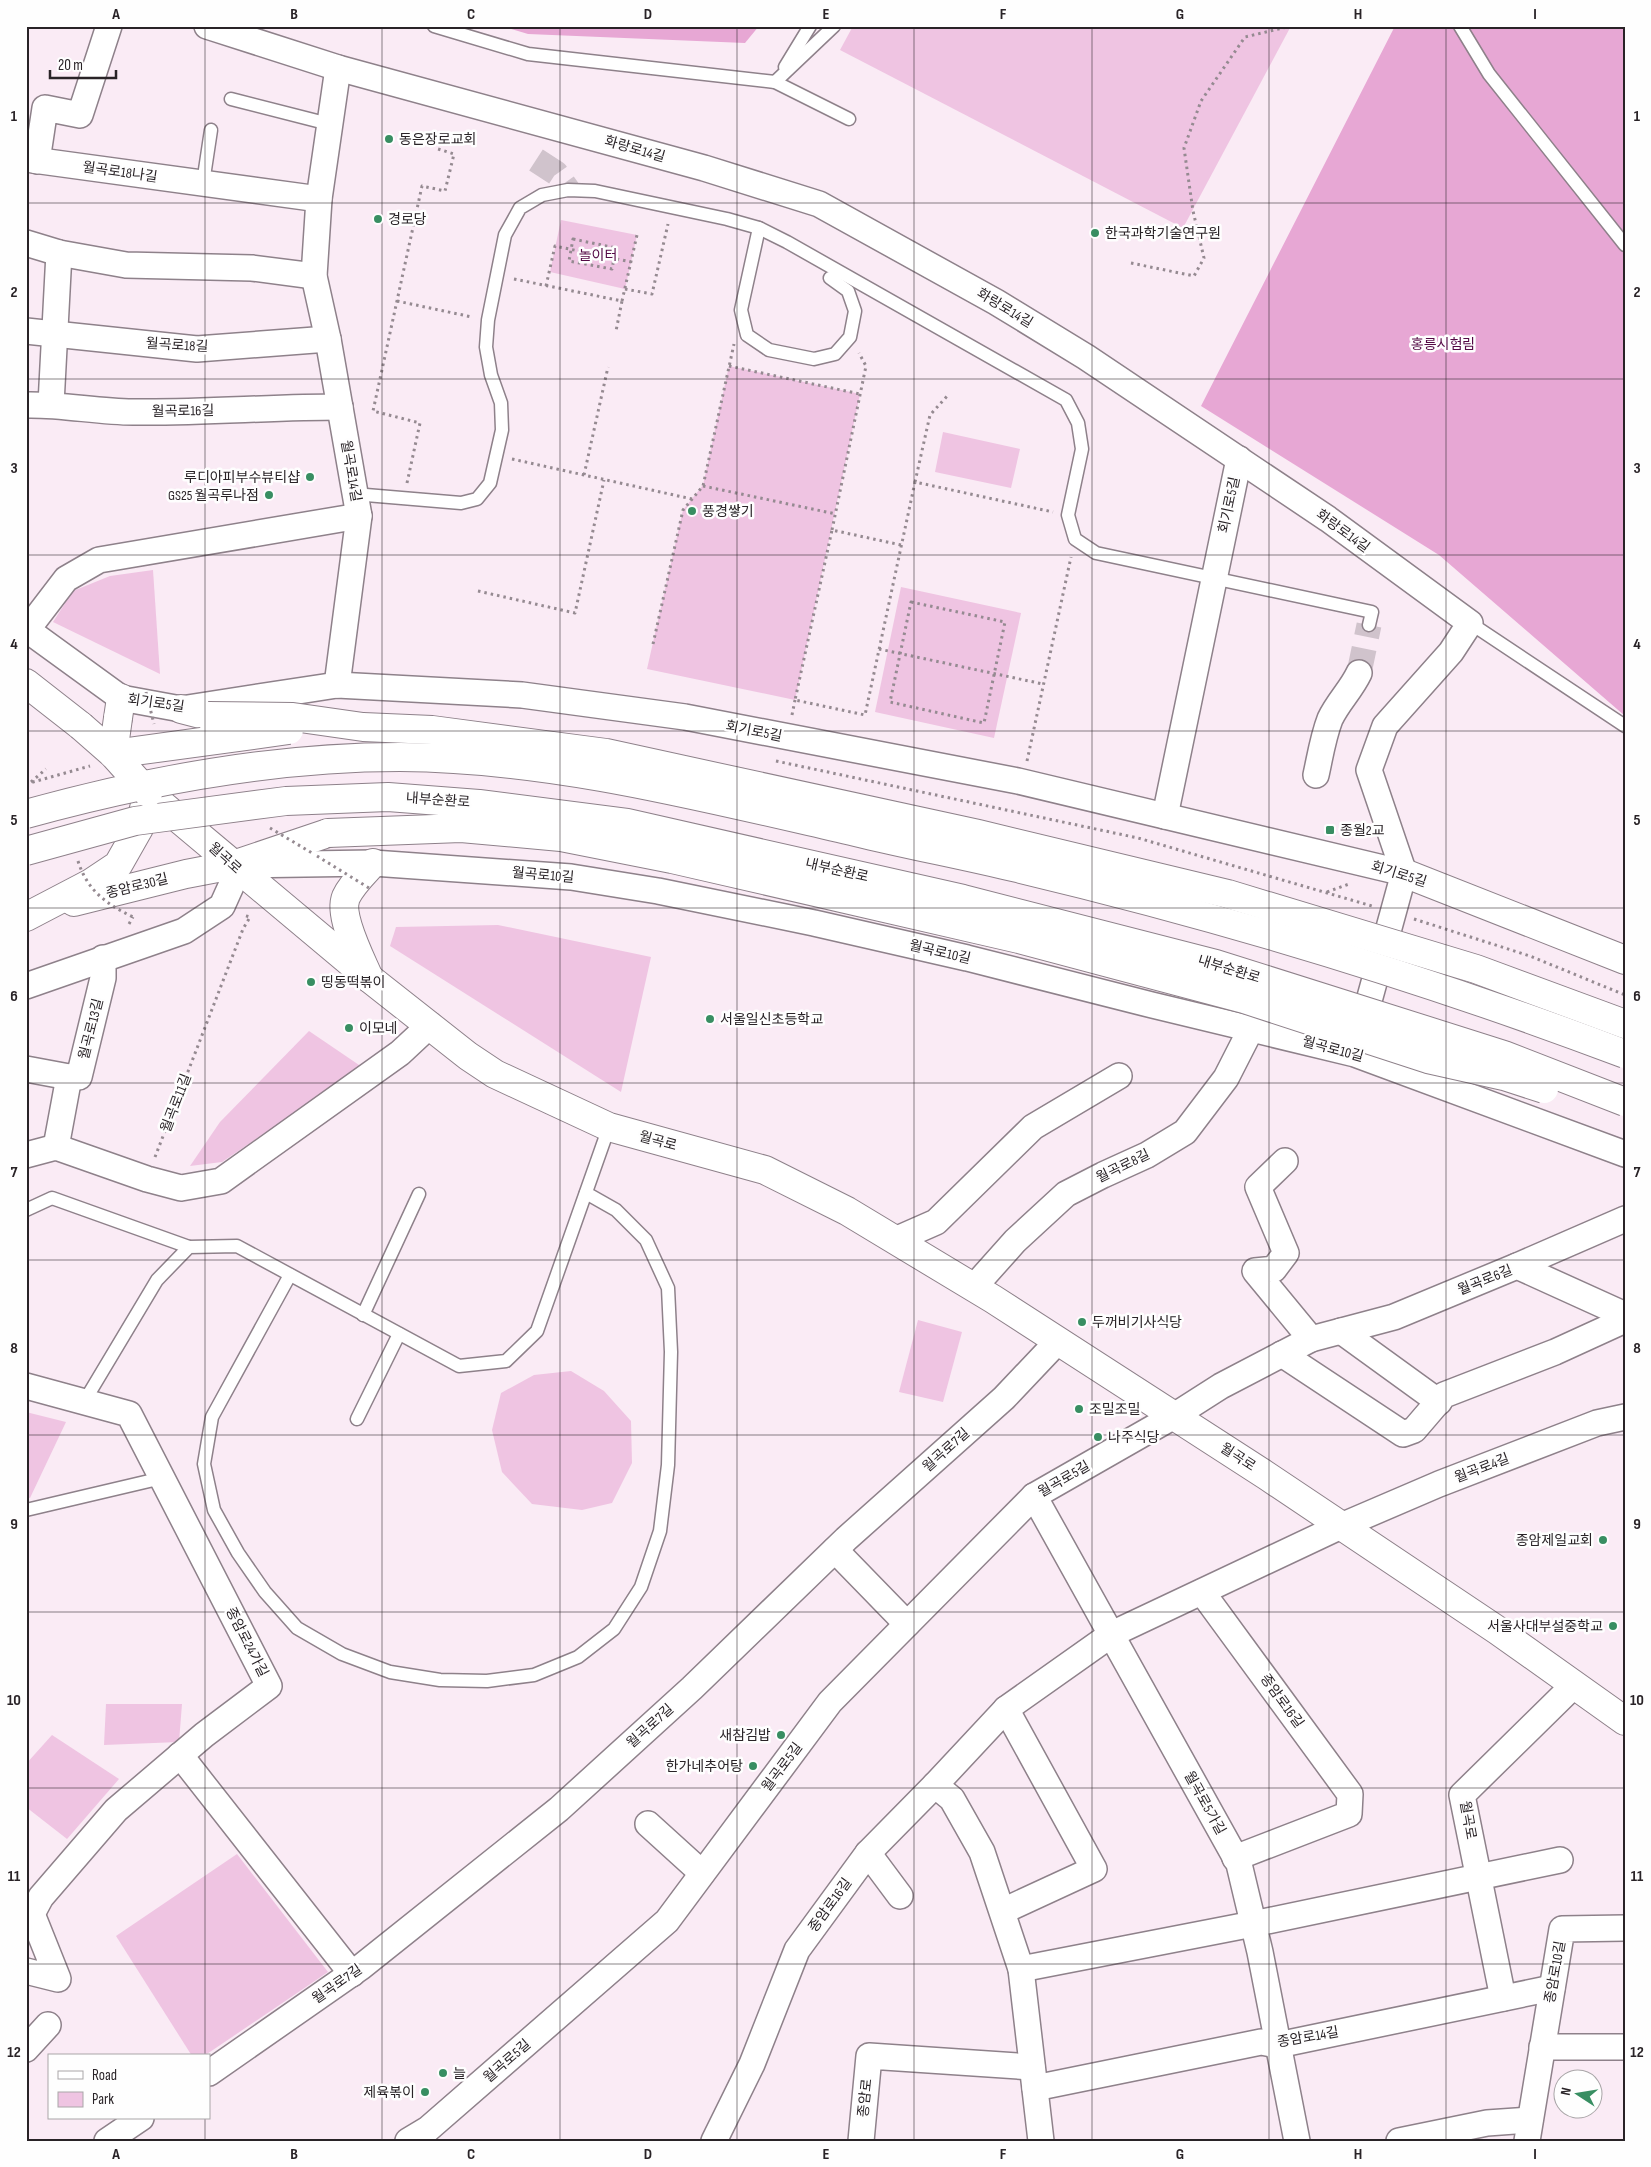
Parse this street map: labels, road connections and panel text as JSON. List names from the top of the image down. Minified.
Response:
{"streets":{"main road":["회기로5길","내부순환로","월곡로","종암로30길"],"street":["화랑로14길","월곡로18나길","월곡로18길","월곡로16길","월곡로14길","월곡로10길","월곡로13길","월곡로8길","월곡로6길","월곡로7길","월곡로4길","월곡로5길","종암로24가길","종암로16길","월곡로5가길","종암로10길","종암로14길","종암로"],"path":["월곡로11길"]},"crossings":[["화랑로14길","월곡로14길"],["화랑로14길","회기로5길"],["월곡로18나길","월곡로14길"],["월곡로18길","월곡로14길"],["월곡로16길","월곡로14길"],["월곡로14길","회기로5길"],["월곡로","월곡로10길"],["월곡로","종암로30길"],["월곡로","월곡로8길"],["월곡로","월곡로6길"],["월곡로","월곡로7길"],["월곡로","월곡로4길"],["월곡로","월곡로5길"],["월곡로","종암로16길"],["월곡로","종암로14길"],["월곡로10길","종암로30길"],["월곡로10길","월곡로8길"],["월곡로6길","월곡로5길"],["월곡로4길","종암로16길"],["월곡로5길","월곡로5가길"],["종암로16길","월곡로5가길"],["월곡로5가길","종암로14길"],["종암로10길","종암로14길"],["종암로14길","종암로"]],"parks":["놀이터","홍릉시험림"],"places":{"other":["동은장로교회","경로당","한국과학기술연구원","루디아피부수뷰티샵","GS25 월곡루나점","풍경쌓기","띵동떡볶이","서울일신초등학교","이모네","두꺼비기사식당","조밀조밀","나주식당","종암제일교회","서울사대부설중학교","새참김밥","한가네추어탕","늘","제육볶이"],"transit":["종월2교"]},"legend":["Road","Park"],"scale_bar":"20 m","north":"left","grid":{"columns":["A","B","C","D","E","F","G","H","I"],"rows":["1","2","3","4","5","6","7","8","9","10","11","12"]}}
